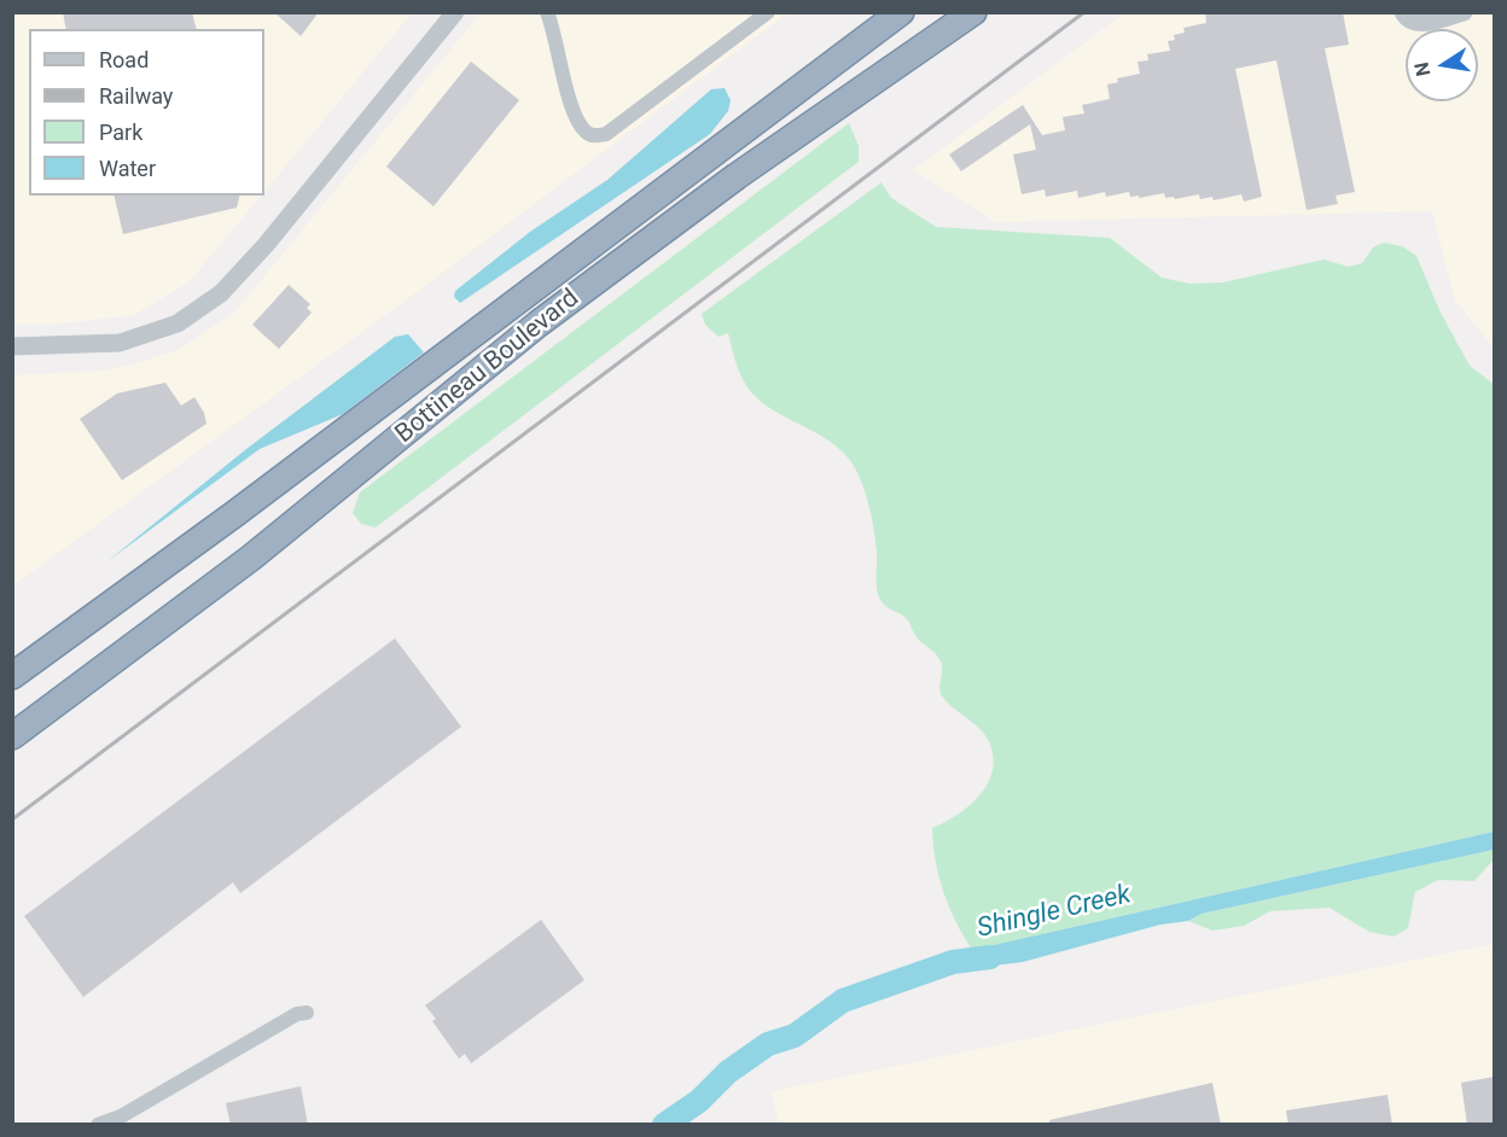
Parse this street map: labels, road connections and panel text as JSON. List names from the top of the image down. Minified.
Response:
{"streets":{"highway":["Bottineau Boulevard"]},"water":["Shingle Creek"],"legend":["Road","Railway","Park","Water"],"north":"left"}
